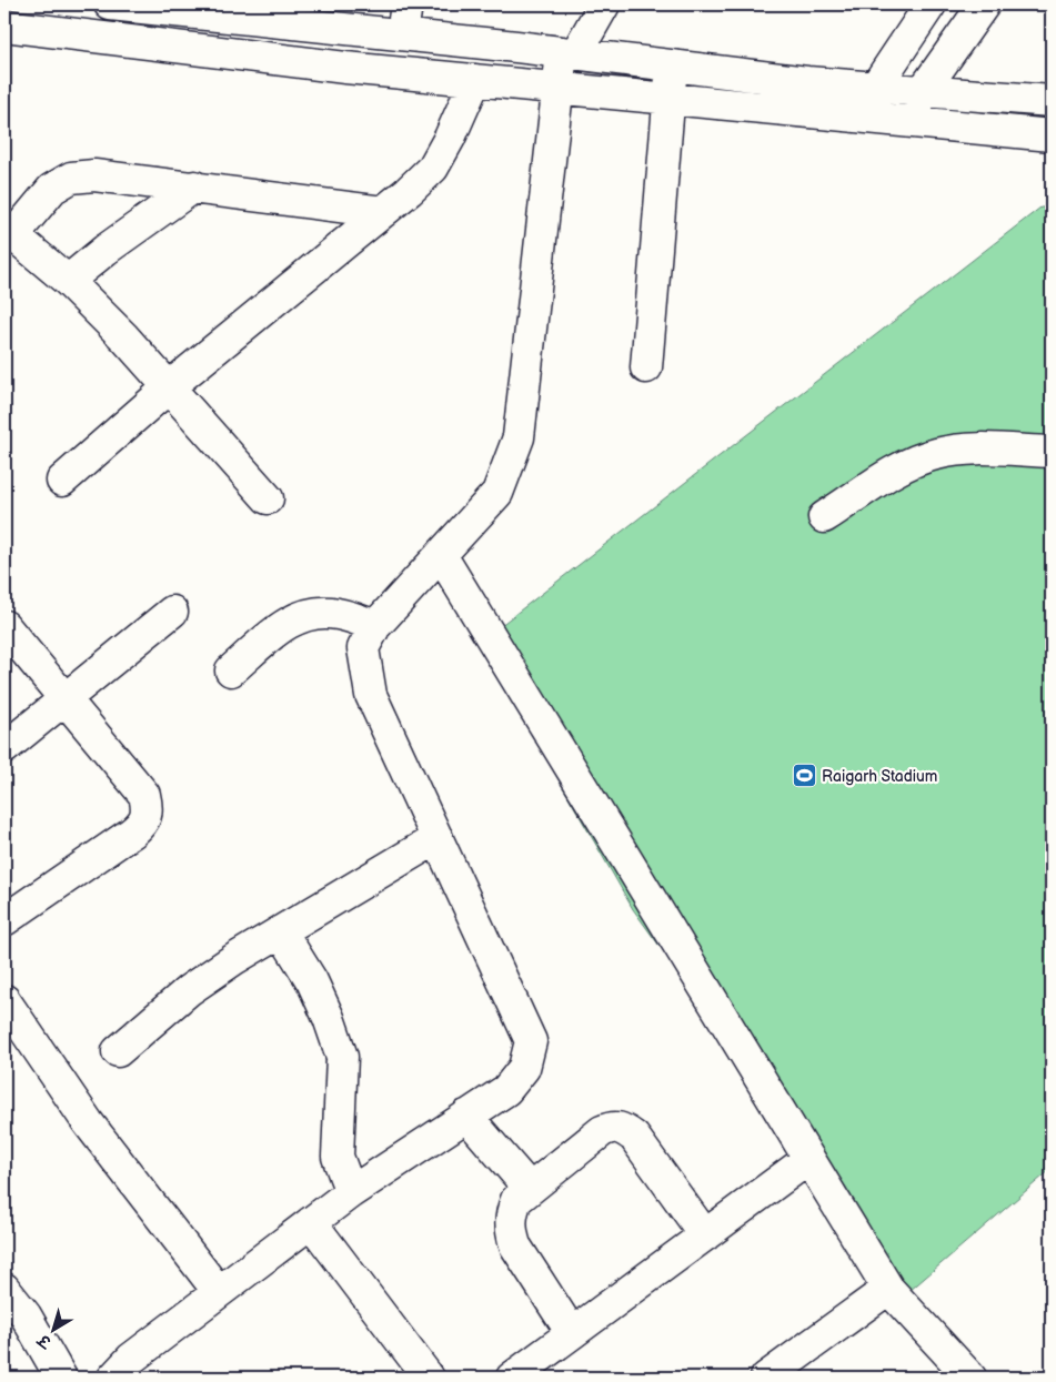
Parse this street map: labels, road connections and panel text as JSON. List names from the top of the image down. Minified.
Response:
{"places":{"sports":["Raigarh Stadium"]},"north":"bottom left"}
